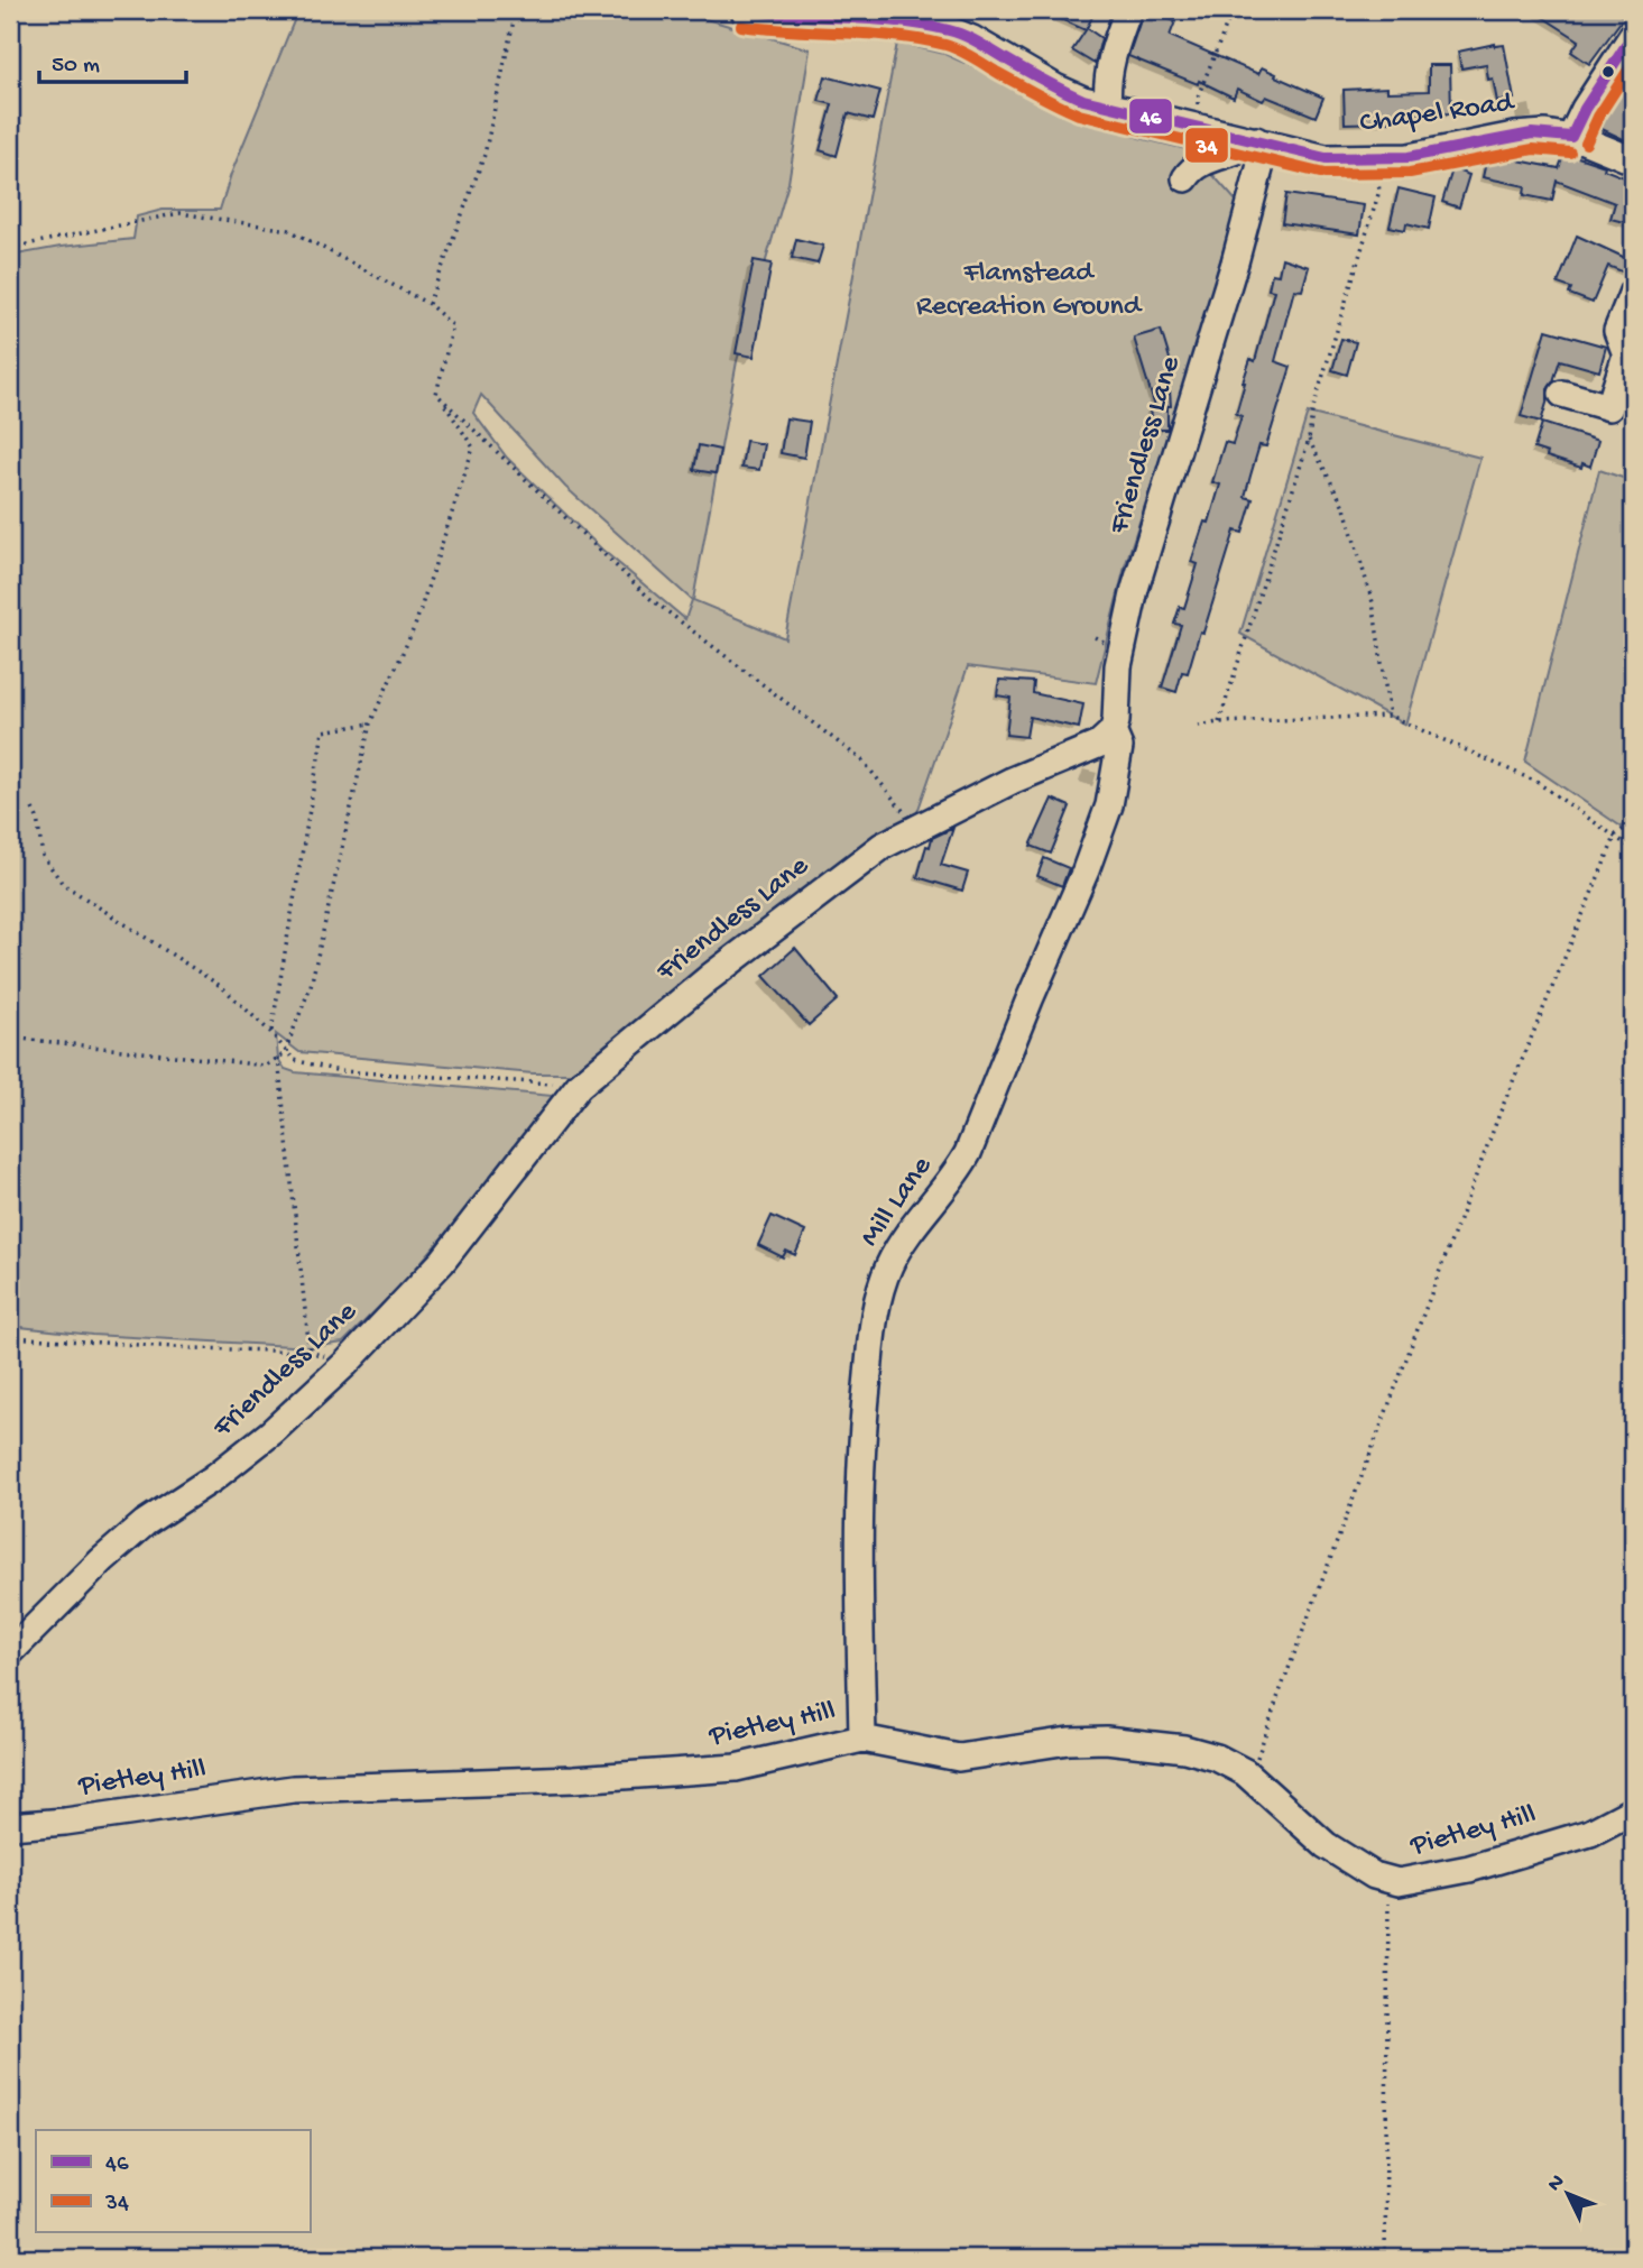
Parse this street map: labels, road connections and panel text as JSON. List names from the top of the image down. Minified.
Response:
{"streets":{"street":["Chapel Road","Friendless Lane","Mill Lane","Pietley Hill"]},"crossings":[["Chapel Road","Friendless Lane"],["Friendless Lane","Mill Lane"],["Mill Lane","Pietley Hill"]],"parks":["Flamstead Recreation Ground"],"lines":["transit line 46","transit line 34"],"legend":["46","34"],"scale_bar":"50 m","north":"top left"}
